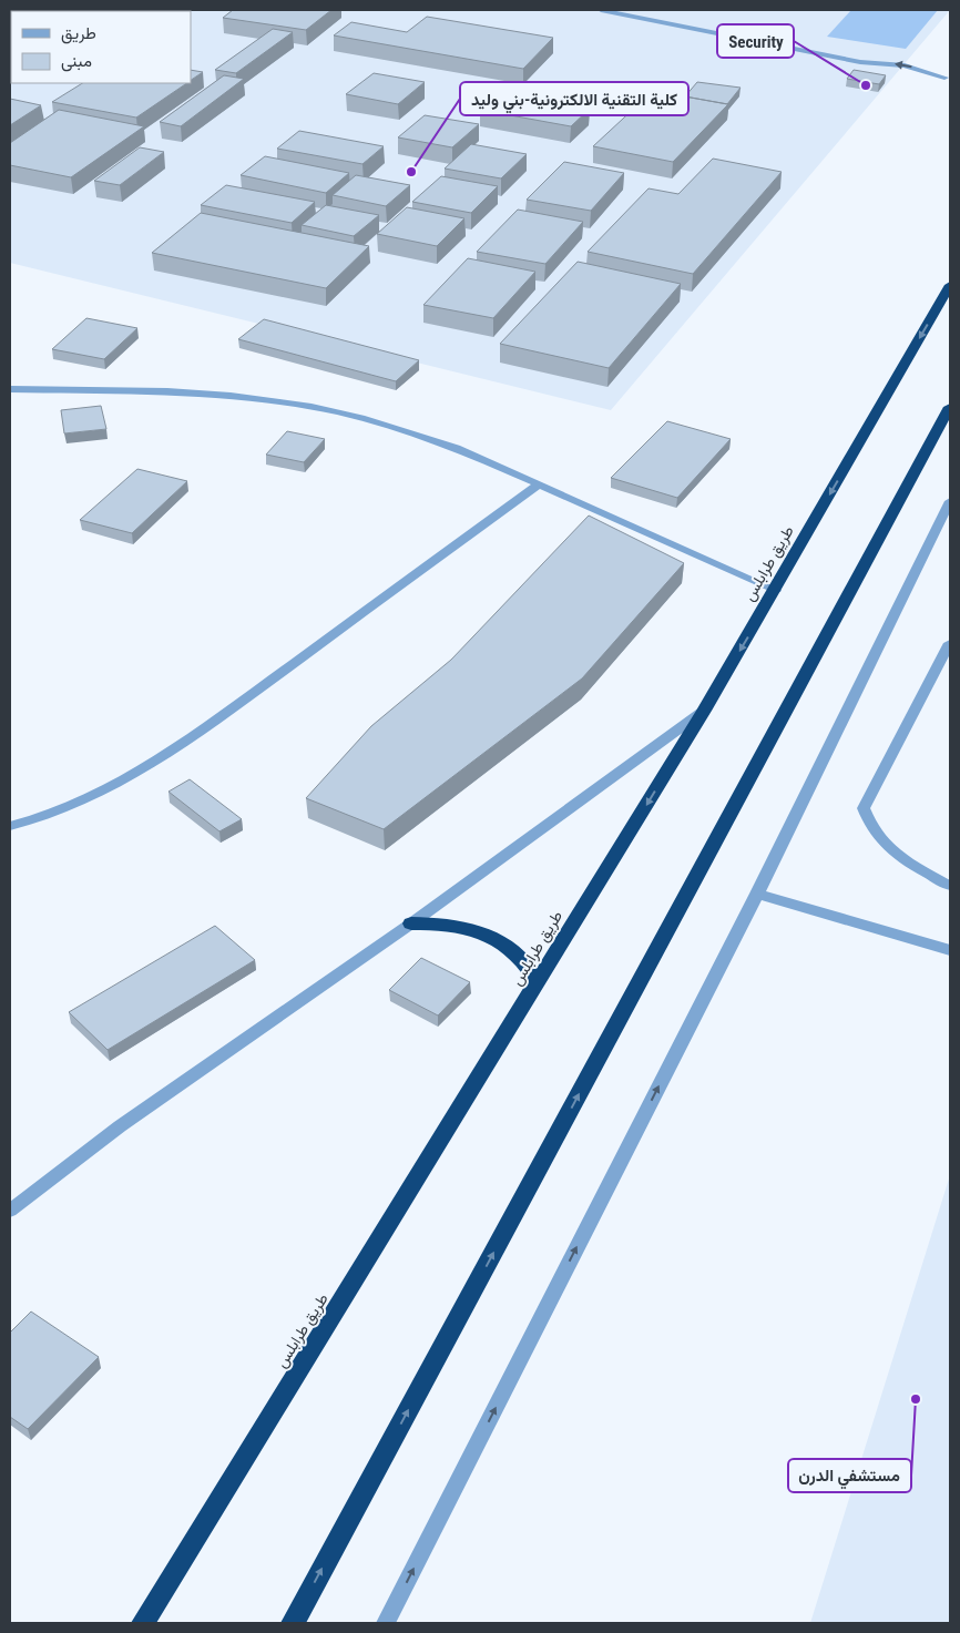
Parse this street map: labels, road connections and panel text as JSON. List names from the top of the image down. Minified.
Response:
{"streets":{"highway":["طريق طرابلس"]},"places":["Security","كلية التقنية الالكترونية-بني وليد","مستشفي الدرن"],"legend":["طريق","مبنى"]}
